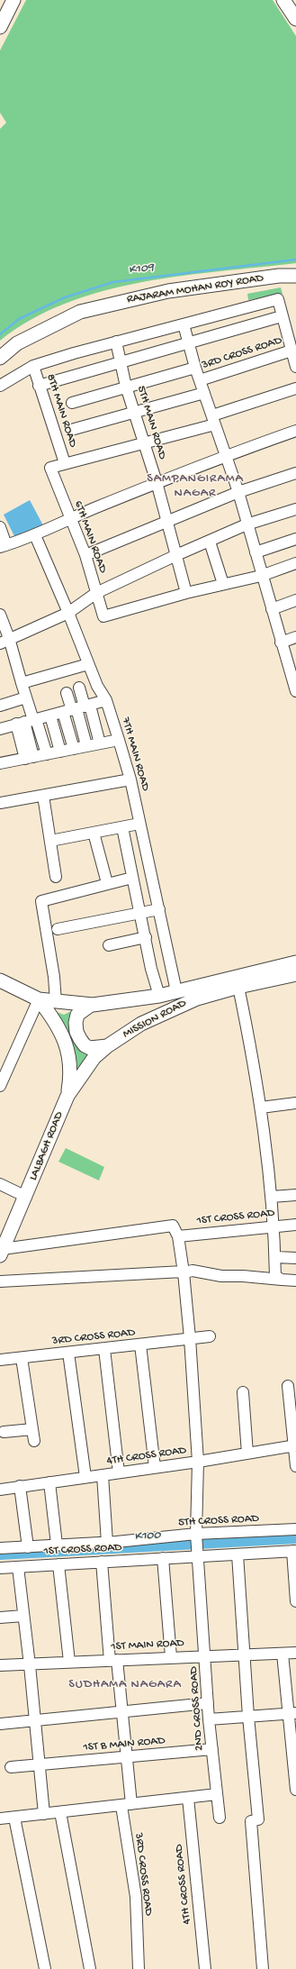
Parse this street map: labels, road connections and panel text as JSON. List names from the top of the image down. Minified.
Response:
{"streets":{"main road":["RAJARAM MOHAN ROY ROAD","MISSION ROAD","LALBAGH ROAD"],"street":["3RD CROSS ROAD","8TH MAIN ROAD","5TH MAIN ROAD","6TH MAIN ROAD","7TH MAIN ROAD","1ST CROSS ROAD","4TH CROSS ROAD","5TH CROSS ROAD","1ST MAIN ROAD","2ND CROSS ROAD","1ST B MAIN ROAD"]},"crossings":[["3RD CROSS ROAD","1ST CROSS ROAD"],["3RD CROSS ROAD","1ST MAIN ROAD"],["3RD CROSS ROAD","2ND CROSS ROAD"],["3RD CROSS ROAD","1ST B MAIN ROAD"],["8TH MAIN ROAD","6TH MAIN ROAD"],["5TH MAIN ROAD","6TH MAIN ROAD"],["7TH MAIN ROAD","MISSION ROAD"],["MISSION ROAD","LALBAGH ROAD"],["1ST CROSS ROAD","2ND CROSS ROAD"],["4TH CROSS ROAD","2ND CROSS ROAD"],["5TH CROSS ROAD","2ND CROSS ROAD"],["1ST MAIN ROAD","2ND CROSS ROAD"],["2ND CROSS ROAD","1ST B MAIN ROAD"]],"districts":["SAMPANGIRAMA NAGAR","SUDHAMA NAGARA"],"water":["K109","K100"]}
